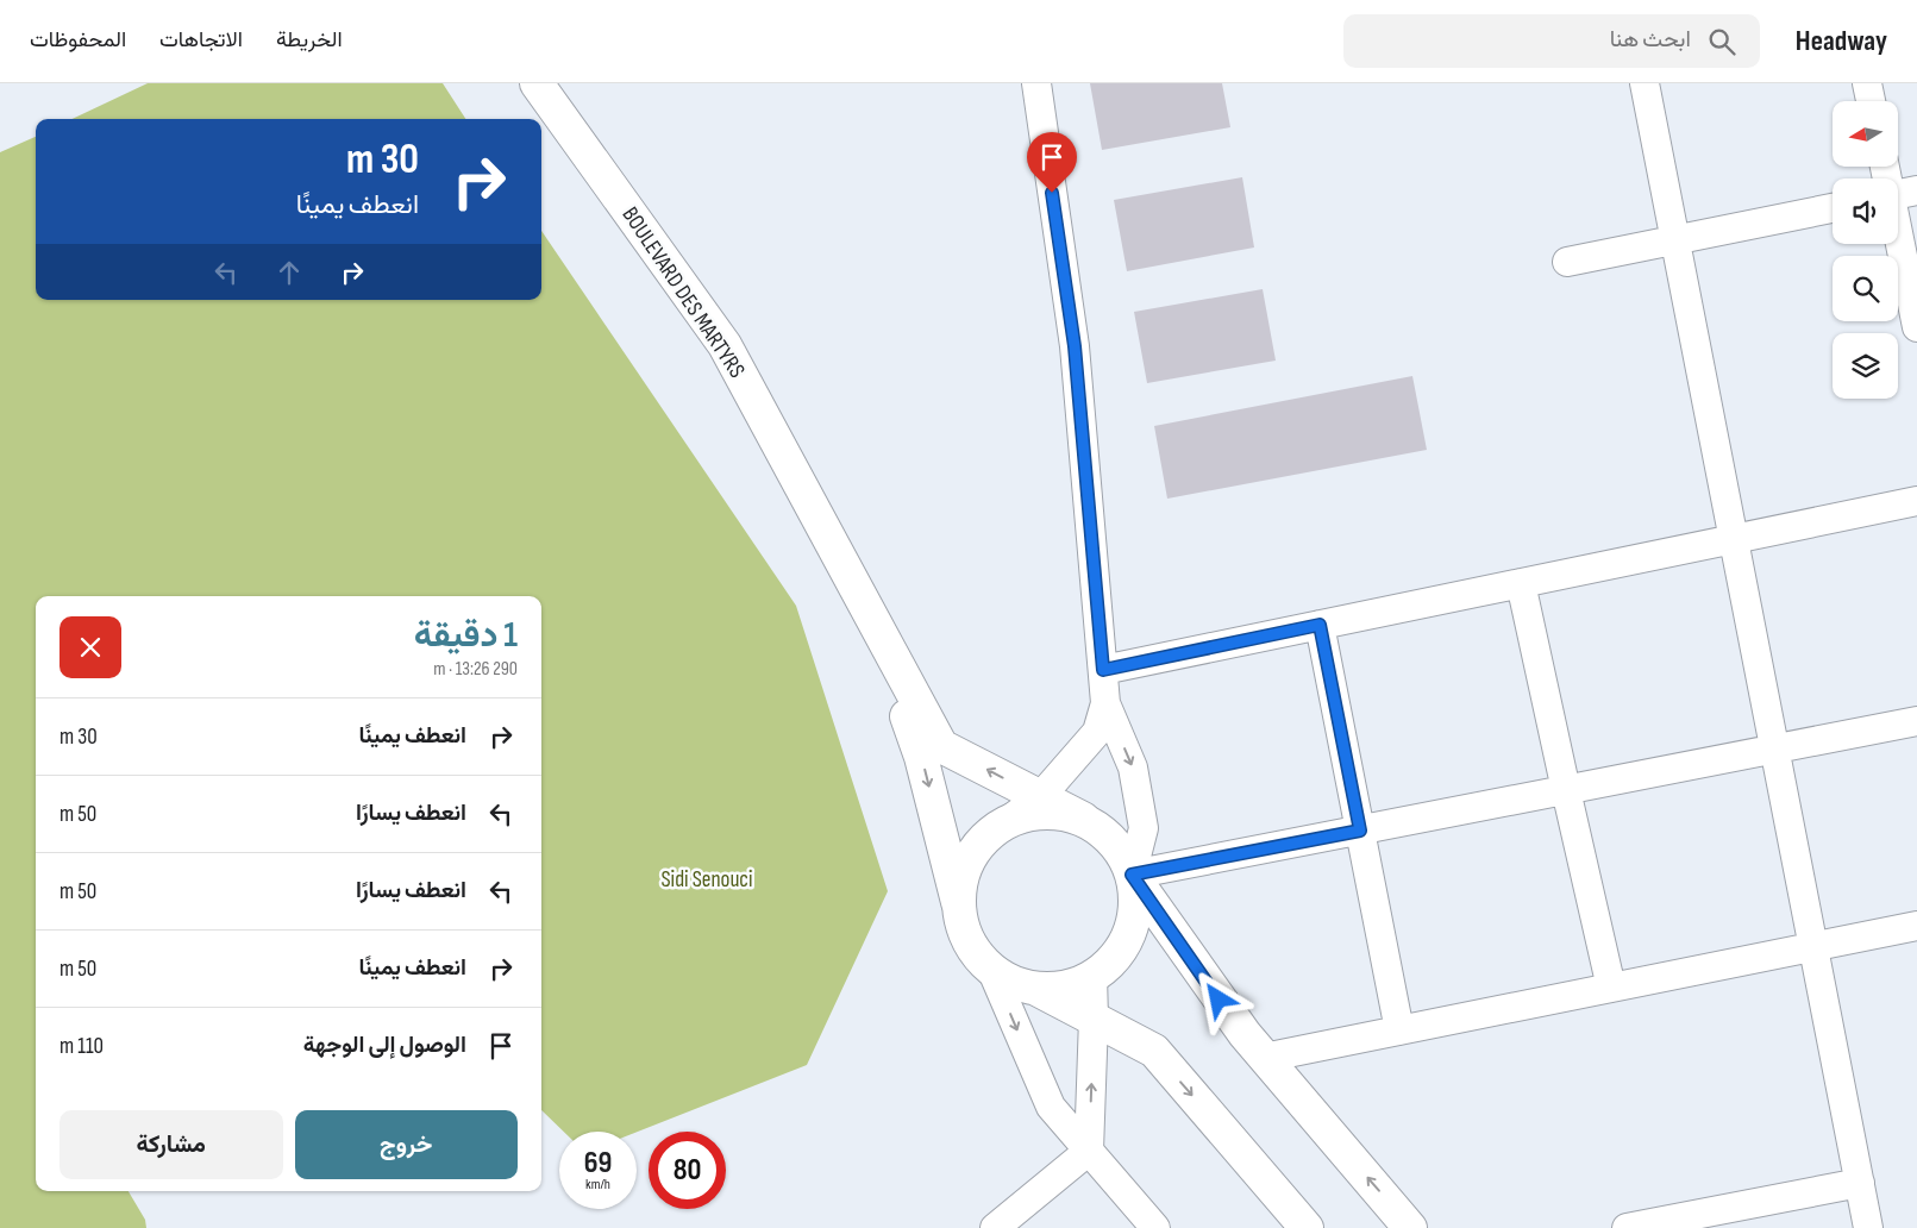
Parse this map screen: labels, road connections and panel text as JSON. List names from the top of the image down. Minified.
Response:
{"streets":{"main road":["BOULEVARD DES MARTYRS"]},"parks":["Sidi Senouci"],"north":"left","page":{"header":"Headway","search":"ابحث هنا","nav":["الخريطة","الاتجاهات","المحفوظات"],"turn":["30 m","انعطف يمينًا"],"heading":["1 دقيقة","290 m · 13:26"],"list":[{"name":"انعطف يمينًا","value":"30 m"},{"name":"انعطف يسارًا","value":"50 m"},{"name":"انعطف يسارًا","value":"50 m"},{"name":"انعطف يمينًا","value":"50 m"},{"name":"الوصول إلى الوجهة","value":"110 m"}],"buttons":["خروج","مشاركة"],"speed":"69 km/h","limit":"80"}}
